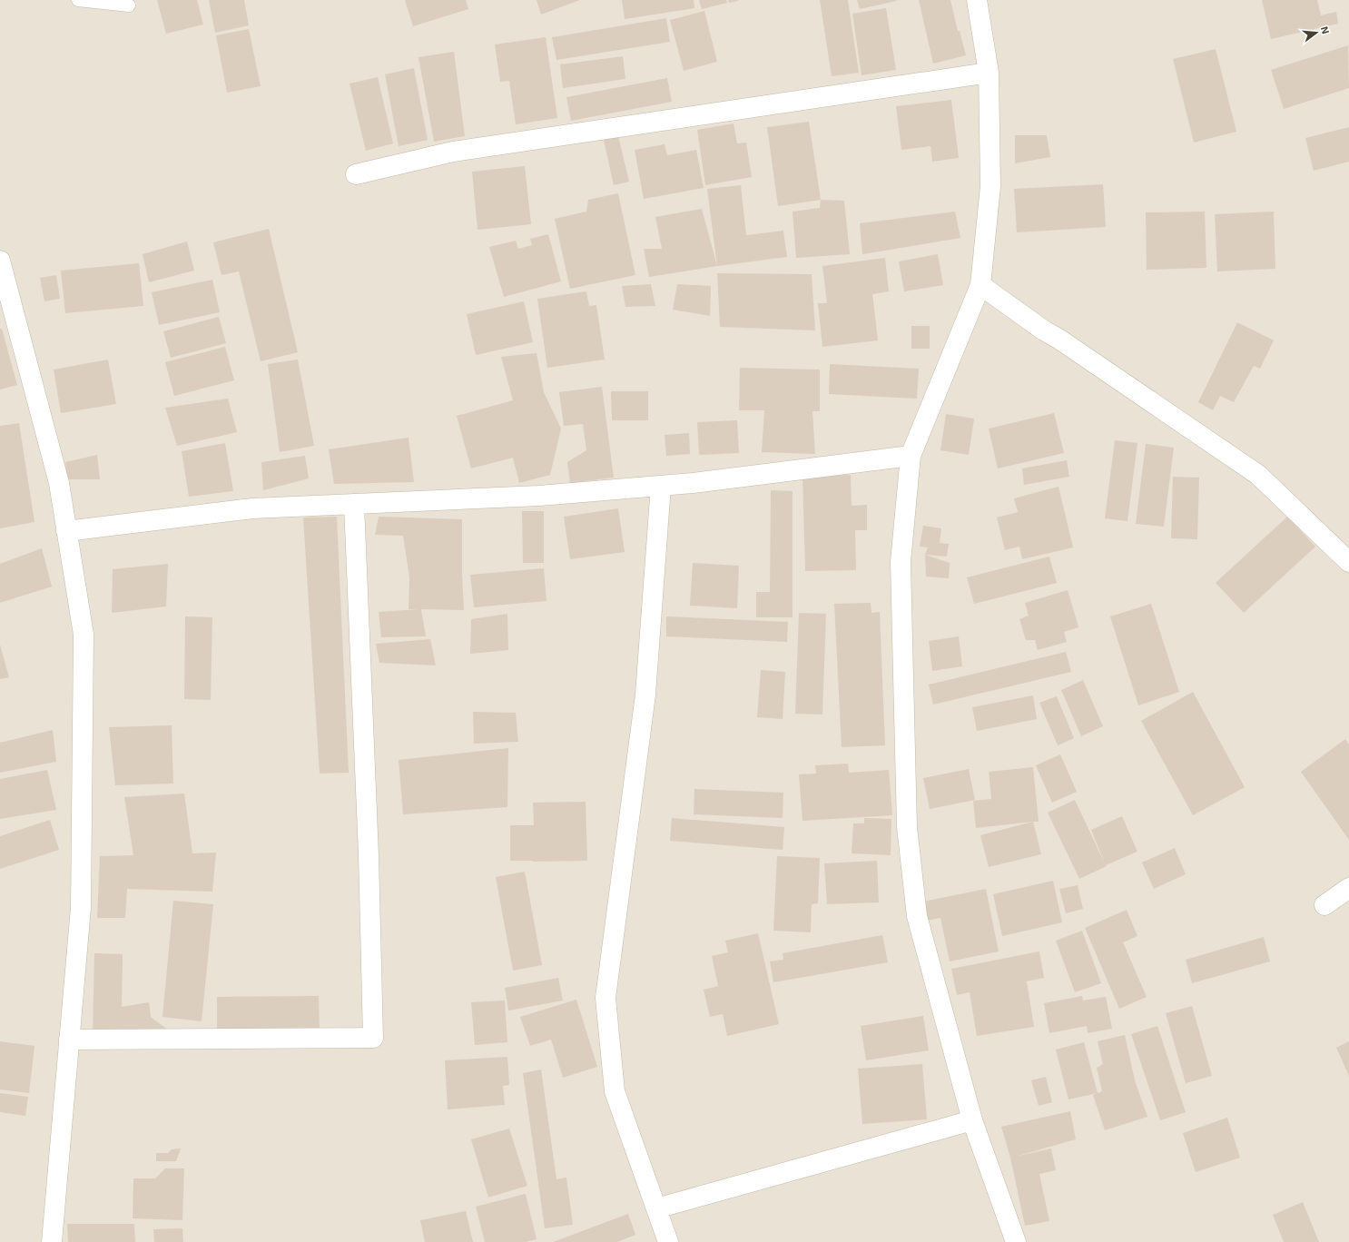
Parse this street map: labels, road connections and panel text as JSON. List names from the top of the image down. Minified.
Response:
{"north":"right"}
